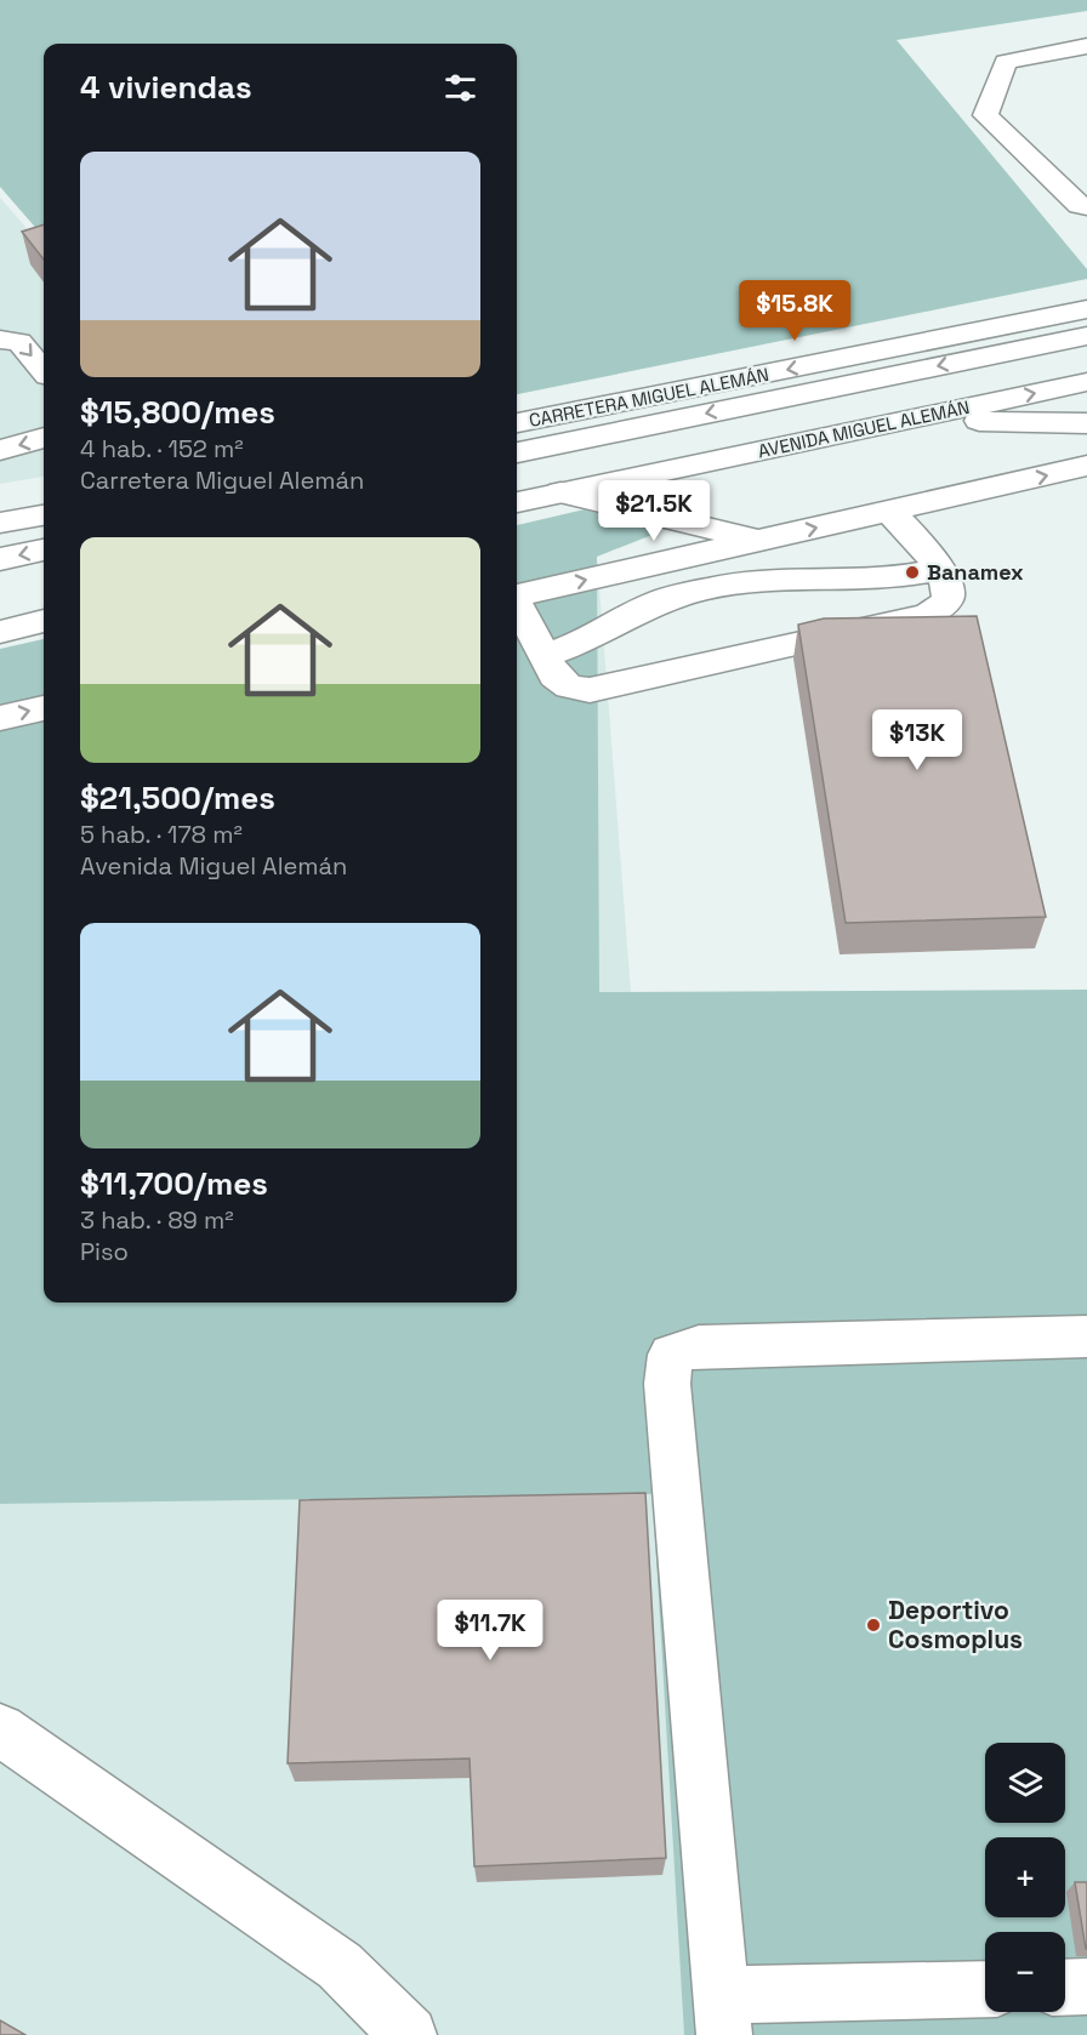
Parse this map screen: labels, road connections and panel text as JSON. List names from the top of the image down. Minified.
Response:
{"streets":{"main road":["CARRETERA MIGUEL ALEMÁN","AVENIDA MIGUEL ALEMÁN"]},"places":["Banamex","Deportivo Cosmoplus"],"page":{"heading":"4 viviendas","list":[{"name":"$15,800/mes","note":"4 hab. · 152 m² · Carretera Miguel Alemán"},{"name":"$21,500/mes","note":"5 hab. · 178 m² · Avenida Miguel Alemán"},{"name":"$11,700/mes","note":"3 hab. · 89 m² · Piso"}],"price":["$15.8K","$21.5K","$13K","$11.7K"],"map_buttons":["+","−"]}}
